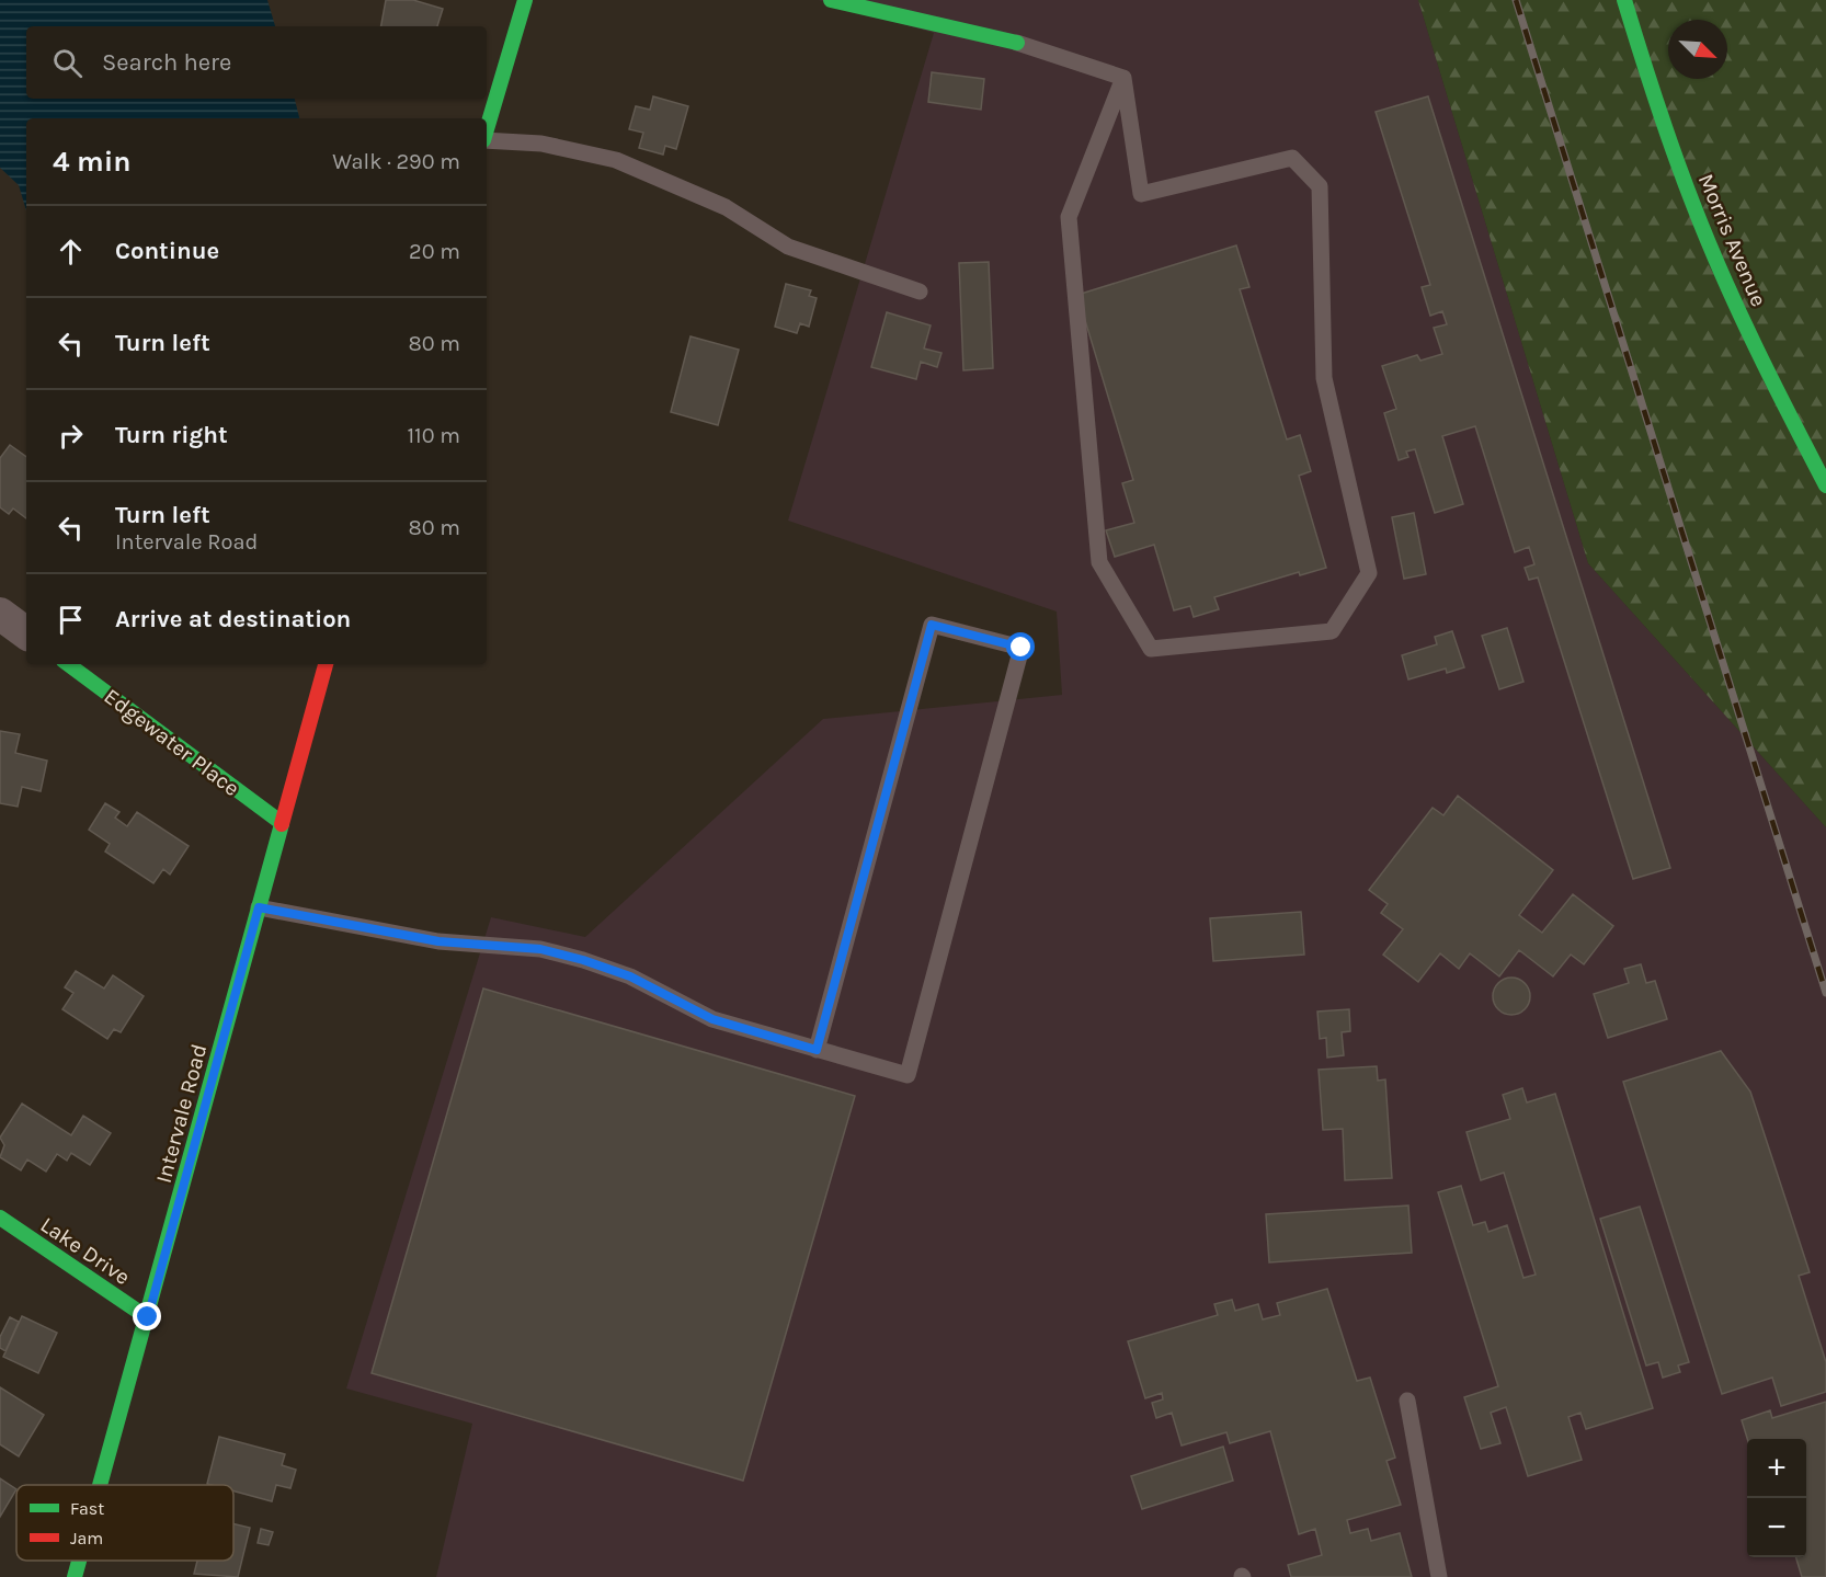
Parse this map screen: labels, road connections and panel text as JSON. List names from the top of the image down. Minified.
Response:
{"streets":{"street":["Morris Avenue","Edgewater Place","Intervale Road","Lake Drive"]},"crossings":[["Edgewater Place","Intervale Road"],["Intervale Road","Lake Drive"]],"legend":["Fast","Jam"],"north":"bottom right","page":{"search":"Search here","heading":["4 min","Walk · 290 m"],"list":[["Continue","20 m"],["Turn left","80 m"],["Turn right","110 m"],["Turn left","Intervale Road","80 m"],"Arrive at destination"],"map_buttons":["+","−"]}}
